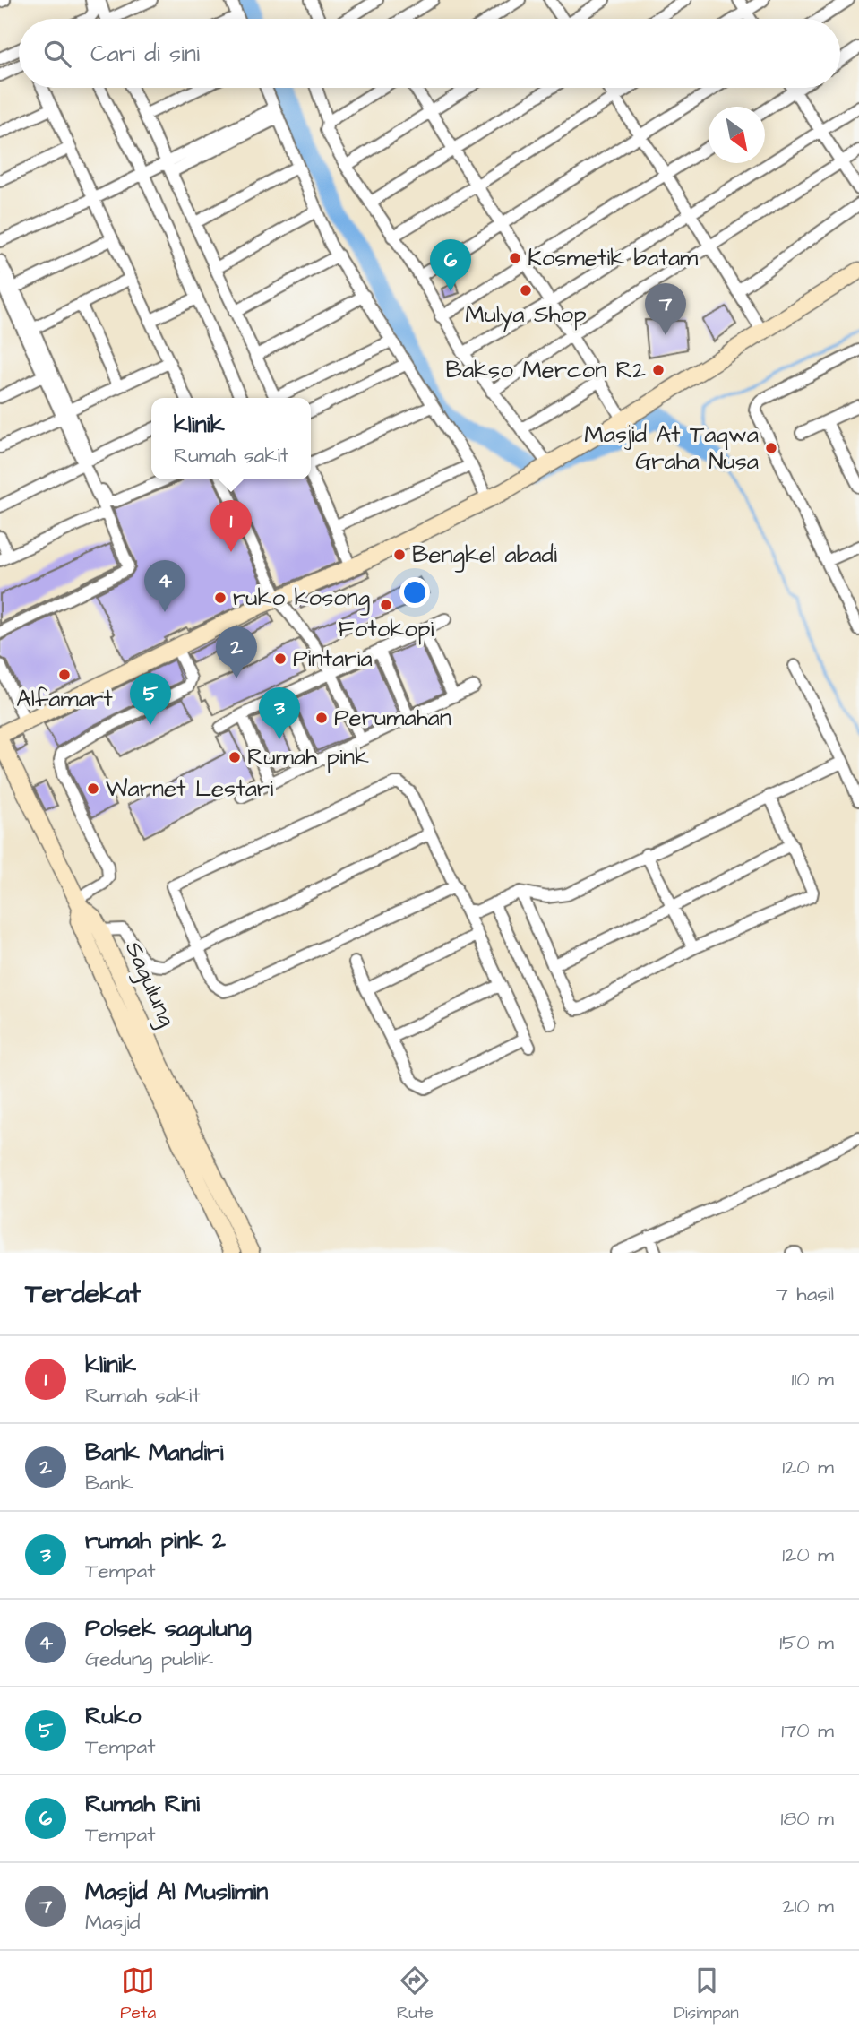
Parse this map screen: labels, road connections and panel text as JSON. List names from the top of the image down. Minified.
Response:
{"streets":{"street":["Sagulung"]},"places":["Kosmetik batam","Mulya Shop","Bakso Mercon R2","Masjid At Taqwa Graha Nusa","Bengkel abadi","ruko kosong","Fotokopi","Pintaria","Alfamart","Perumahan","Rumah pink","Warnet Lestari"],"north":"bottom right","page":{"search":"Cari di sini","pins":["6","7","1","4","2","5","3"],"popup":["klinik","Rumah sakit"],"heading":["Terdekat","7 hasil"],"list":[{"mark":"1","name":"klinik","note":"Rumah sakit","value":"110 m"},{"mark":"2","name":"Bank Mandiri","note":"Bank","value":"120 m"},{"mark":"3","name":"rumah pink 2","note":"Tempat","value":"120 m"},{"mark":"4","name":"Polsek sagulung","note":"Gedung publik","value":"150 m"},{"mark":"5","name":"Ruko","note":"Tempat","value":"170 m"},{"mark":"6","name":"Rumah Rini","note":"Tempat","value":"180 m"},{"mark":"7","name":"Masjid Al Muslimin","note":"Masjid","value":"210 m"}],"nav":["Peta","Rute","Disimpan"]}}
